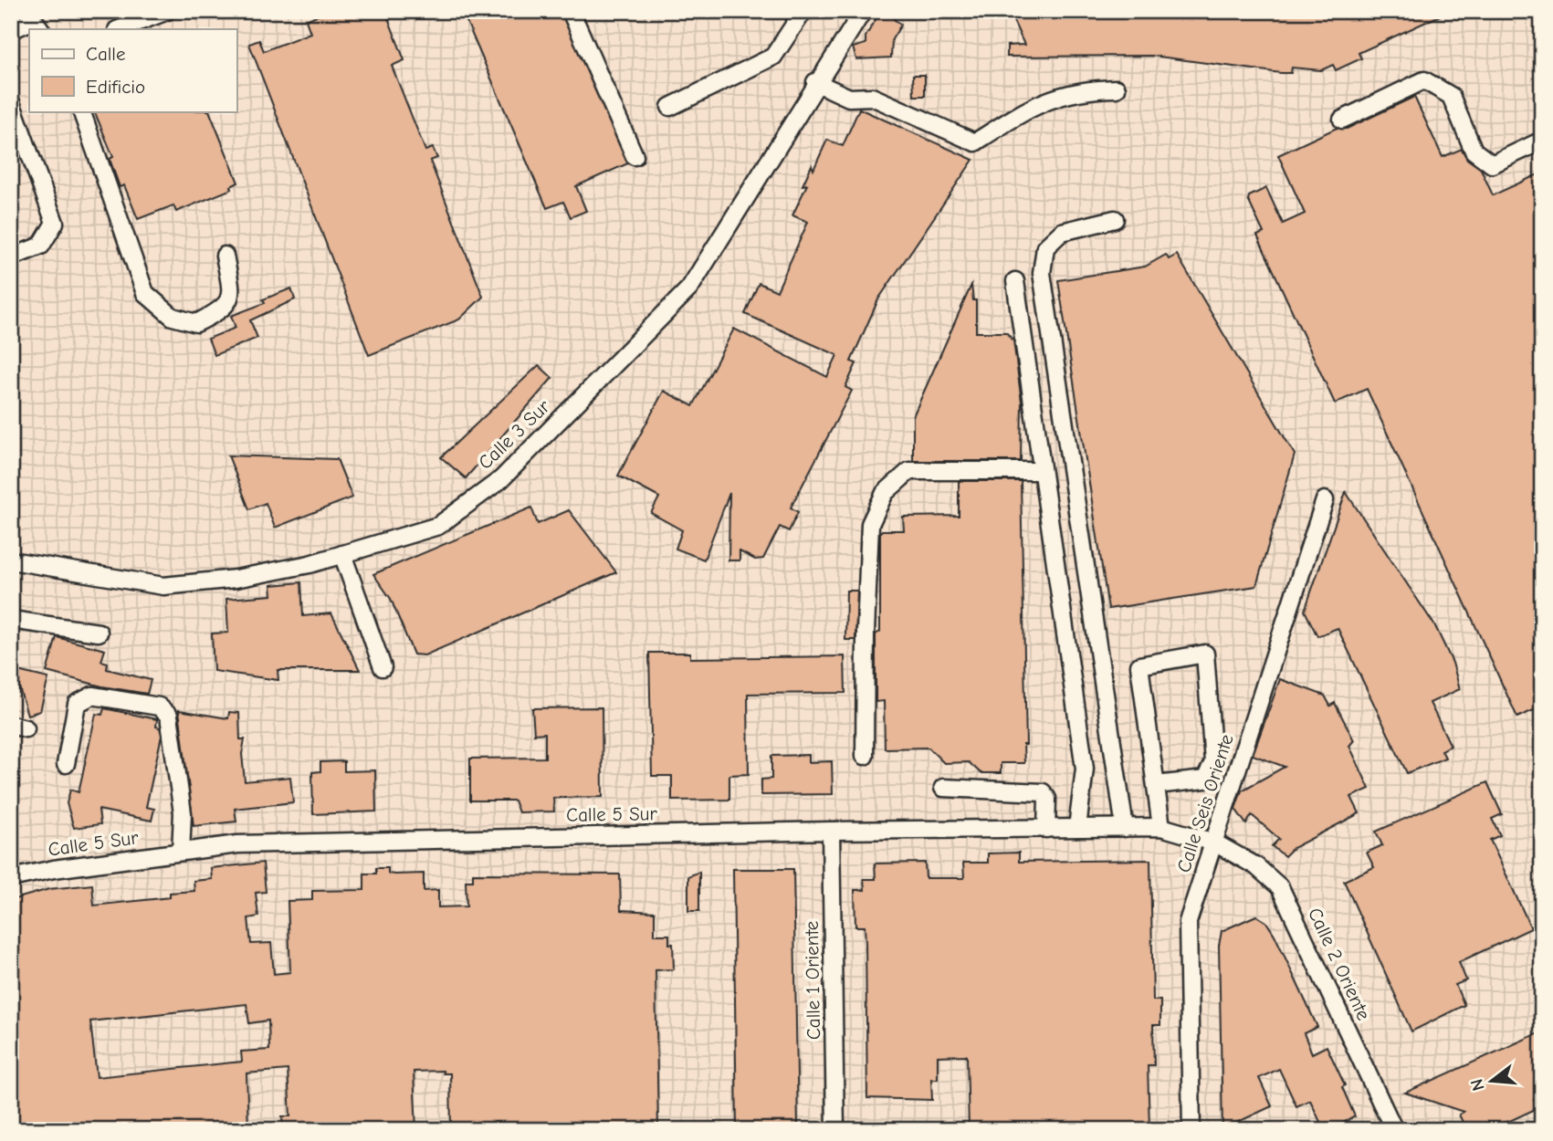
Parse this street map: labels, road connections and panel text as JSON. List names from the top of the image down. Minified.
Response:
{"streets":{"street":["Calle 3 Sur","Calle Seis Oriente","Calle 5 Sur","Calle 2 Oriente","Calle 1 Oriente"]},"crossings":[["Calle Seis Oriente","Calle 5 Sur"],["Calle Seis Oriente","Calle 2 Oriente"],["Calle 5 Sur","Calle 2 Oriente"],["Calle 5 Sur","Calle 1 Oriente"]],"legend":["Calle","Edificio"],"north":"left"}
